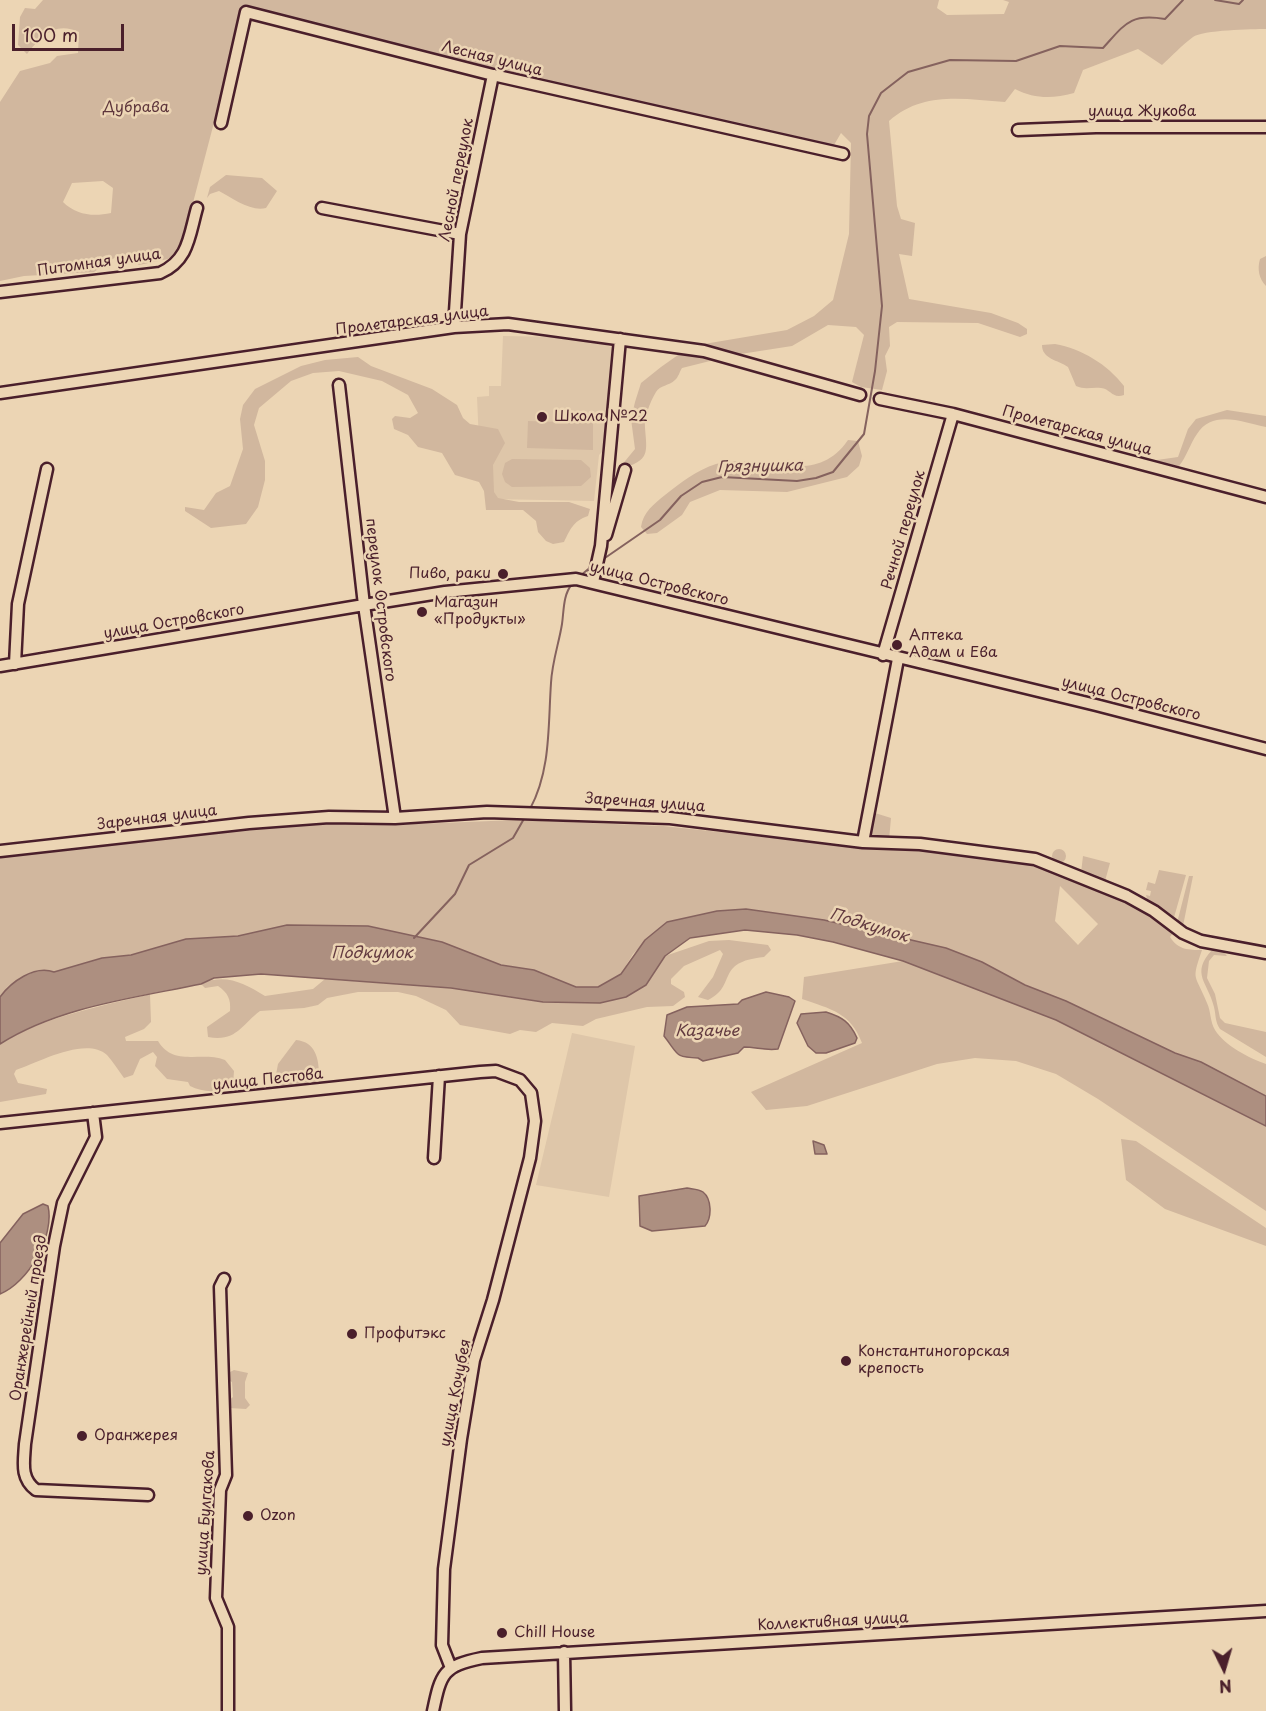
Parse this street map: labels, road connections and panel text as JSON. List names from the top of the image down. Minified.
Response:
{"streets":{"street":["Лесная улица","улица Жукова","Лесной переулок","Питомная улица","Пролетарская улица","Речной переулок","улица Островского","переулок Островского","Заречная улица","улица Пестова","Оранжерейный проезд","улица Кочубея","улица Булгакова","Коллективная улица"]},"crossings":[["Лесная улица","Лесной переулок"],["Лесной переулок","Пролетарская улица"],["Пролетарская улица","Речной переулок"],["Речной переулок","улица Островского"],["улица Островского","переулок Островского"],["переулок Островского","Заречная улица"],["улица Пестова","Оранжерейный проезд"],["улица Пестова","улица Кочубея"],["улица Кочубея","Коллективная улица"]],"water":["Грязнушка","Подкумок","Казачье"],"parks":["Дубрава"],"places":["Школа №22","Пиво, раки","Магазин «Продукты»","Аптека Адам и Ева","Профитэкс","Константиногорская крепость","Оранжерея","Ozon","Chill House"],"scale_bar":"100 m","north":"bottom"}
